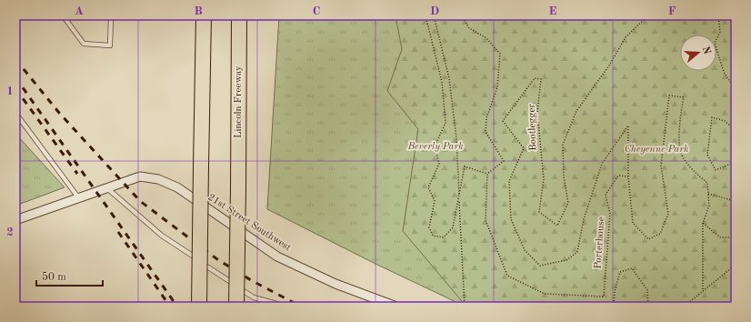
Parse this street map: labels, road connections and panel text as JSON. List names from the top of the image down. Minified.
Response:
{"streets":{"highway":["Lincoln Freeway"],"street":["21st Street Southwest"],"path":["Bootlegger","Porterhouse"]},"crossings":[["Bootlegger","Porterhouse"]],"parks":["Beverly Park","Cheyenne Park"],"scale_bar":"50 m","north":"right","grid":{"columns":["A","B","C","D","E","F"],"rows":["1","2"]}}
